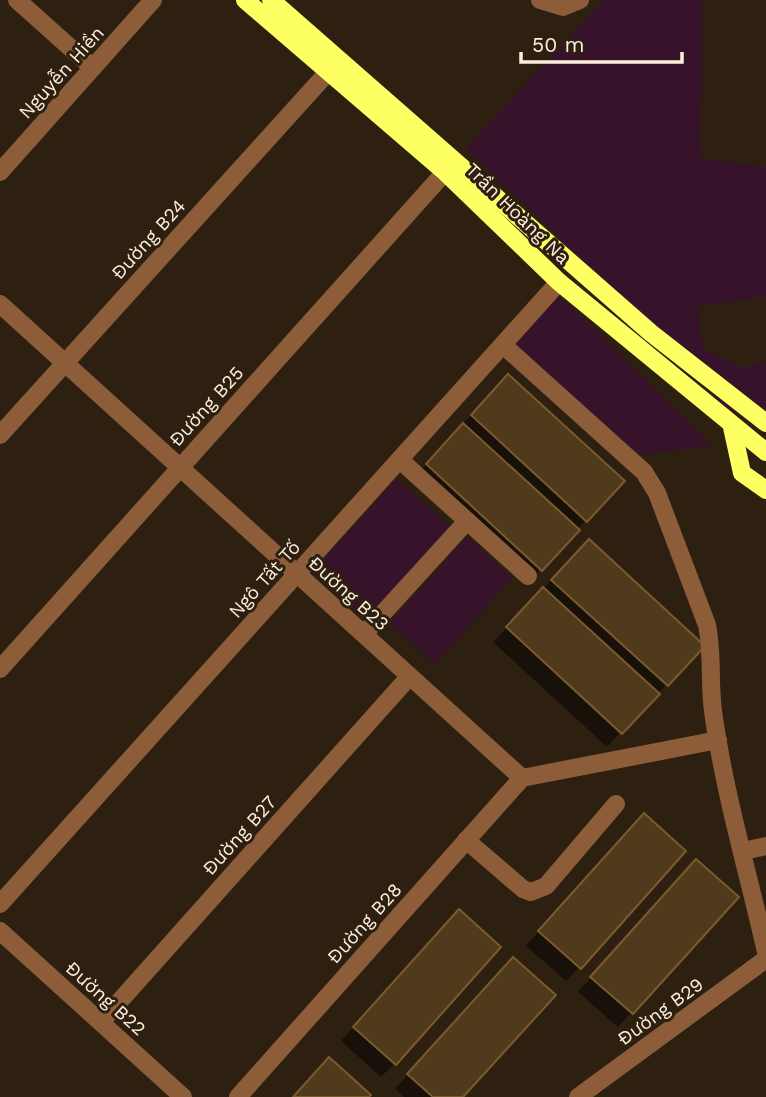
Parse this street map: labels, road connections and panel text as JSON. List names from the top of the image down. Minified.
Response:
{"streets":{"main road":["Trần Hoàng Na"],"street":["Nguyễn Hiền","Đường B24","Đường B25","Ngô Tất Tố","Đường B23","Đường B27","Đường B28","Đường B22","Đường B29"]},"crossings":[["Trần Hoàng Na","Đường B24"],["Trần Hoàng Na","Đường B25"],["Trần Hoàng Na","Ngô Tất Tố"],["Đường B24","Đường B23"],["Đường B25","Đường B23"],["Ngô Tất Tố","Đường B23"],["Đường B23","Đường B27"],["Đường B23","Đường B28"],["Đường B27","Đường B22"]],"scale_bar":"50 m"}
